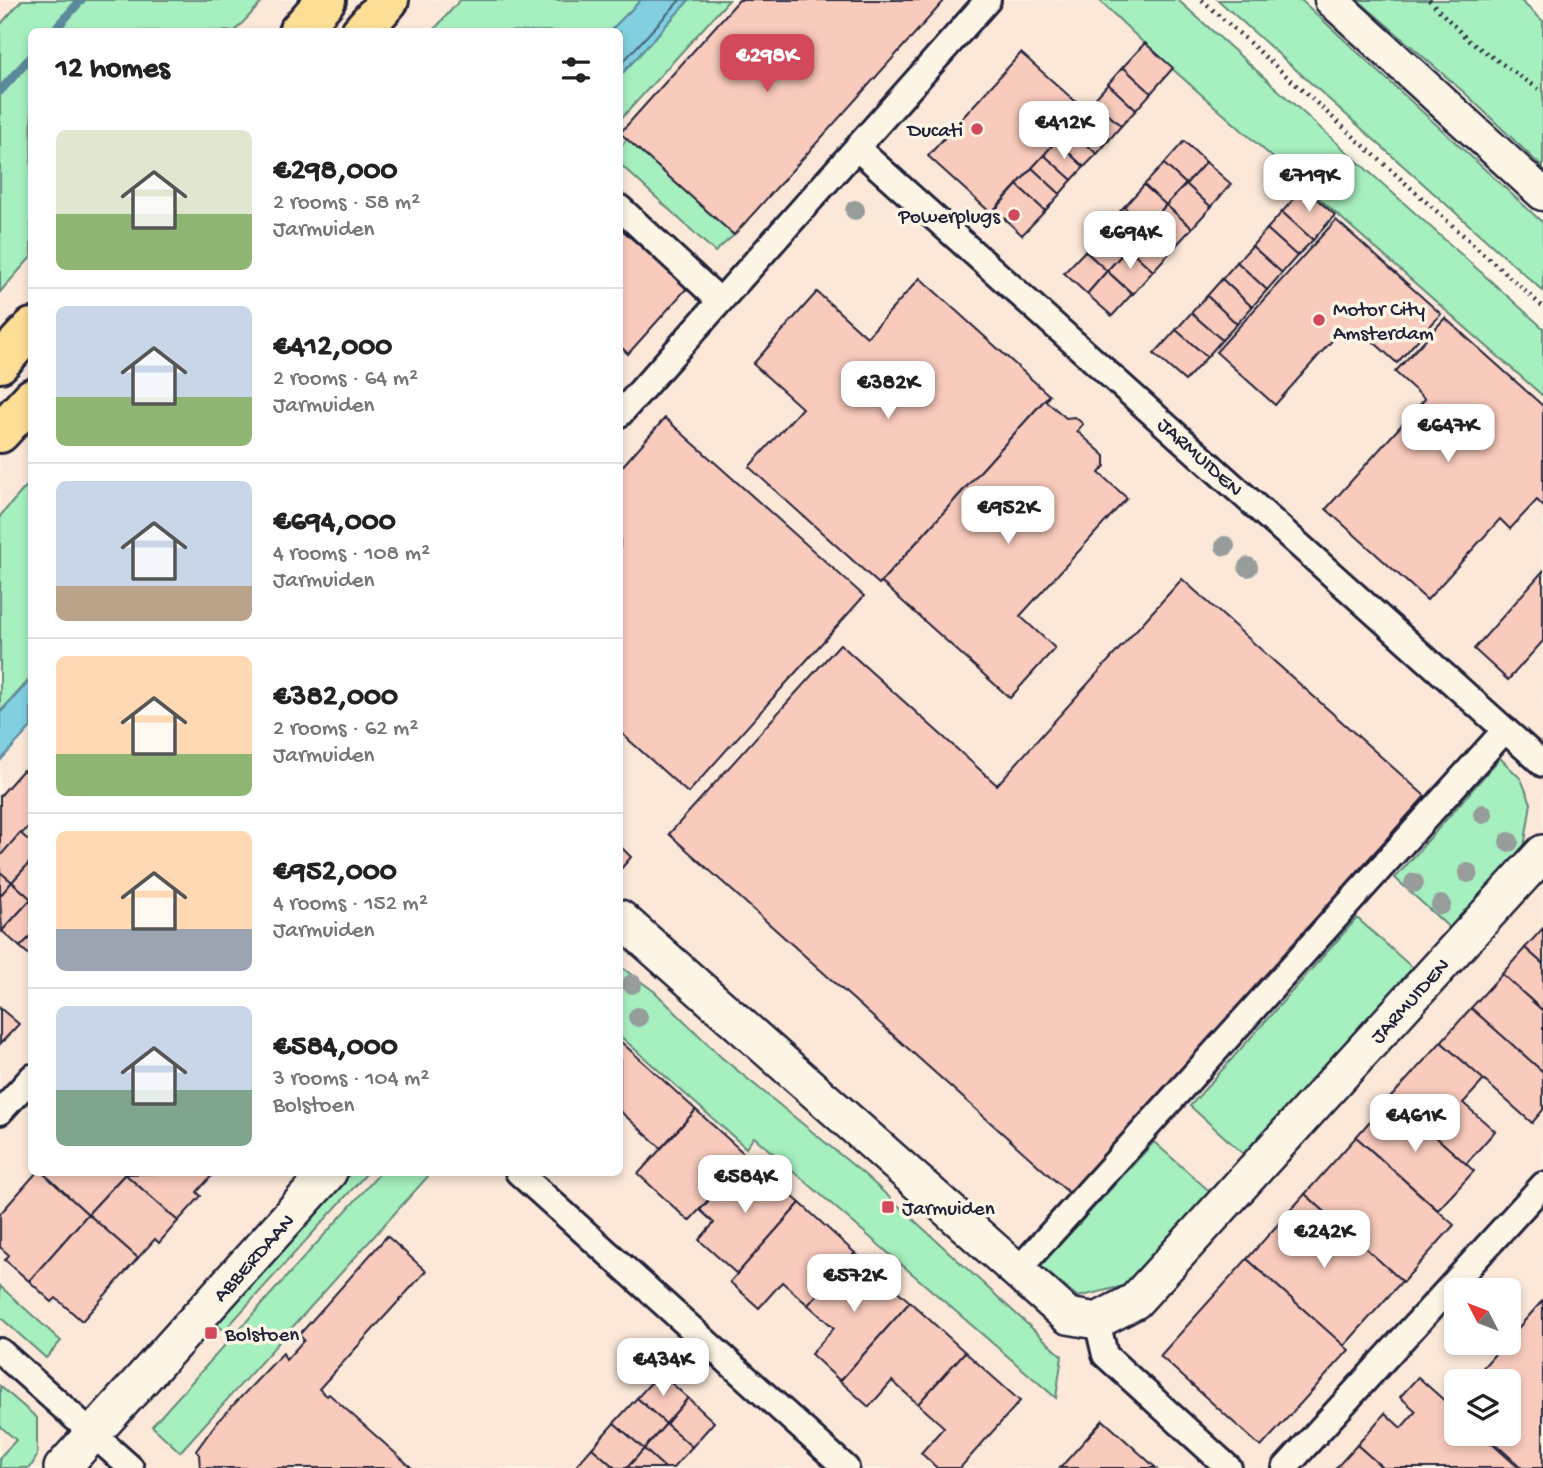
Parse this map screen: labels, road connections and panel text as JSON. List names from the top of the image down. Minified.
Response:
{"streets":{"main road":["JARMUIDEN","ABBERDAAN"]},"places":{"other":["Ducati","Powerplugs","Motor City Amsterdam"],"transit":["Jarmuiden","Bolstoen"]},"north":"top left","page":{"heading":"12 homes","price":["€298K","€412K","€719K","€694K","€382K","€647K","€952K","€461K","€584K","€242K","€572K","€434K"],"list":[{"name":"€298,000","note":"2 rooms · 58 m² · Jarmuiden"},{"name":"€412,000","note":"2 rooms · 64 m² · Jarmuiden"},{"name":"€694,000","note":"4 rooms · 108 m² · Jarmuiden"},{"name":"€382,000","note":"2 rooms · 62 m² · Jarmuiden"},{"name":"€952,000","note":"4 rooms · 152 m² · Jarmuiden"},{"name":"€584,000","note":"3 rooms · 104 m² · Bolstoen"}]}}
